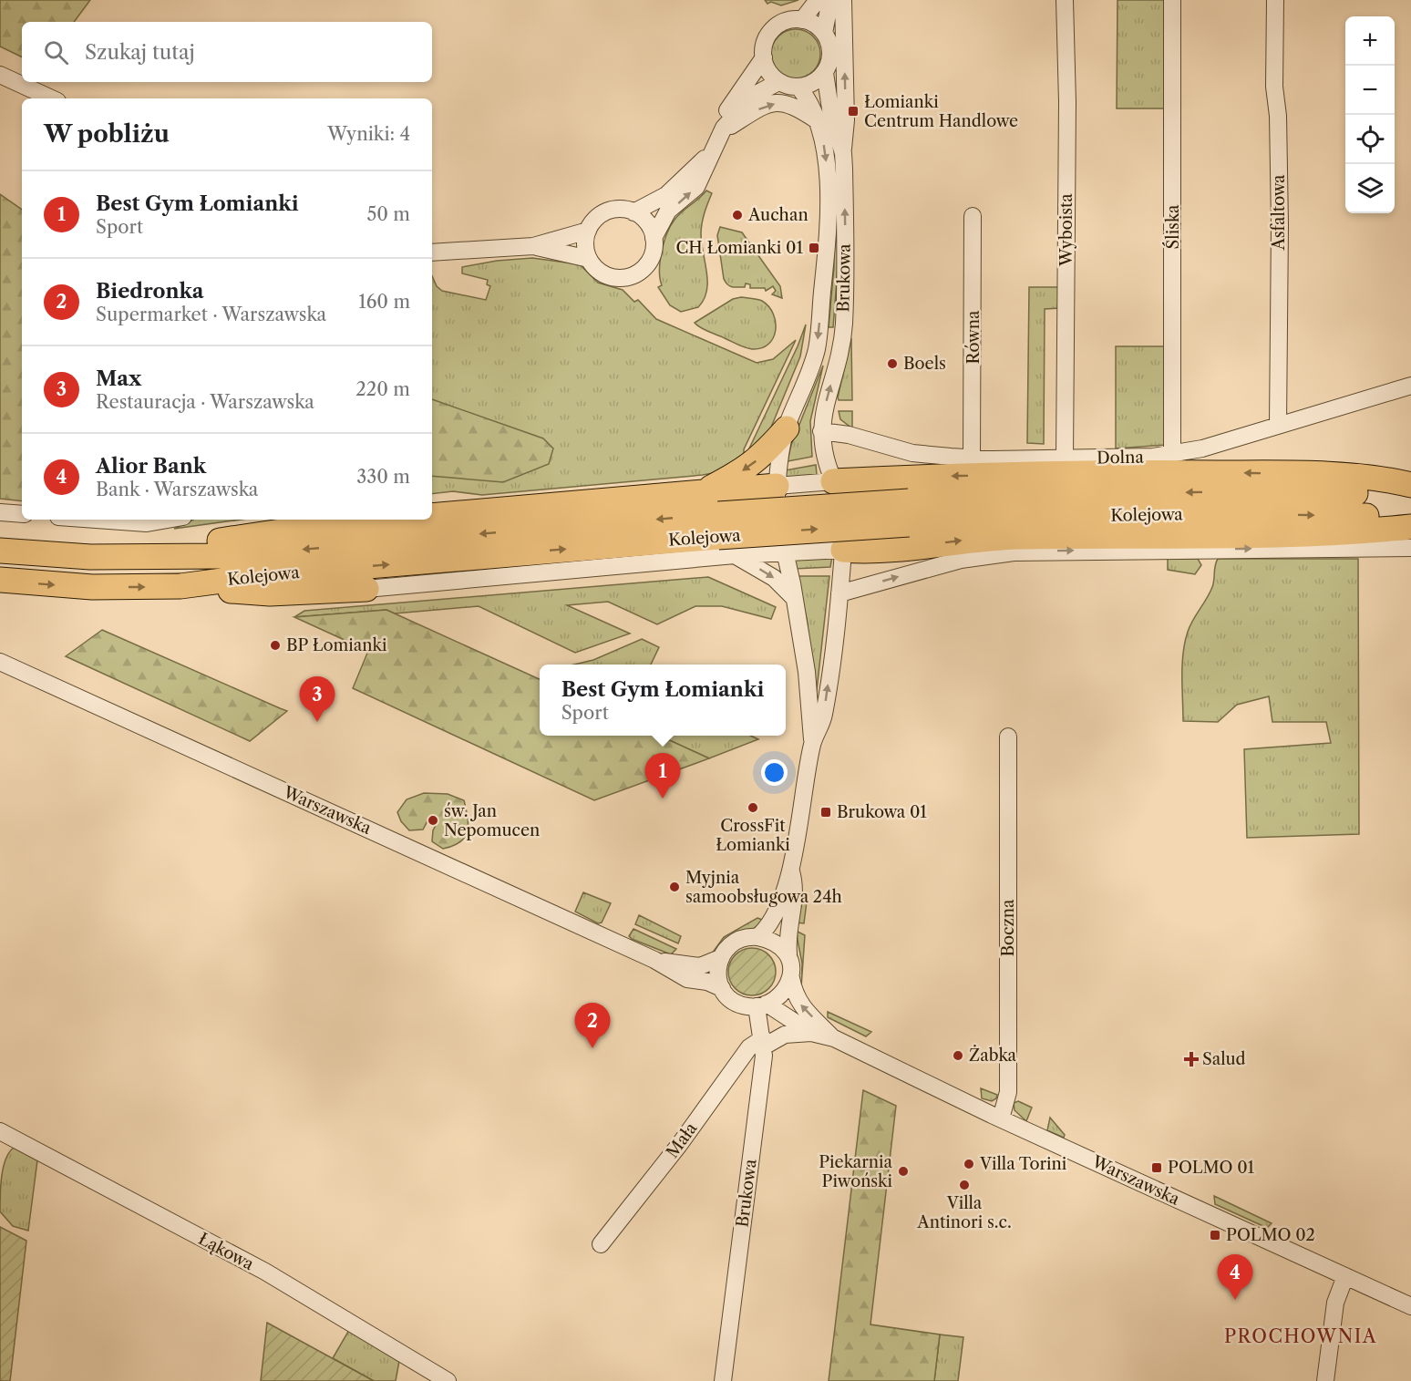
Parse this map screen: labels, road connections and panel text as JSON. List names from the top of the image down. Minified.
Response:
{"streets":{"highway":["Kolejowa"],"street":["Asfaltowa","Śliska","Wyboista","Brukowa","Równa","Dolna","Warszawska","Boczna","Mała","Łąkowa"]},"crossings":[["Asfaltowa","Dolna"],["Śliska","Dolna"],["Wyboista","Dolna"],["Brukowa","Dolna"],["Brukowa","Warszawska"],["Brukowa","Mała"],["Równa","Dolna"],["Warszawska","Boczna"],["Warszawska","Mała"]],"districts":["PROCHOWNIA"],"places":{"transit":["Łomianki Centrum Handlowe","CH Łomianki 01","Brukowa 01","POLMO 01","POLMO 02"],"other":["Auchan","Boels","BP Łomianki","CrossFit Łomianki","św. Jan Nepomucen","Myjnia samoobsługowa 24h","Żabka","Villa Torini","Piekarnia Piwoński","Villa Antinori s.c."],"health":["Salud"]},"page":{"map_buttons":["+","−"],"search":"Szukaj tutaj","heading":["W pobliżu","Wyniki: 4"],"list":[{"mark":"1","name":"Best Gym Łomianki","note":"Sport","value":"50 m"},{"mark":"2","name":"Biedronka","note":"Supermarket · Warszawska","value":"160 m"},{"mark":"3","name":"Max","note":"Restauracja · Warszawska","value":"220 m"},{"mark":"4","name":"Alior Bank","note":"Bank · Warszawska","value":"330 m"}],"popup":["Best Gym Łomianki","Sport"],"pins":["3","1","2","4"]}}
